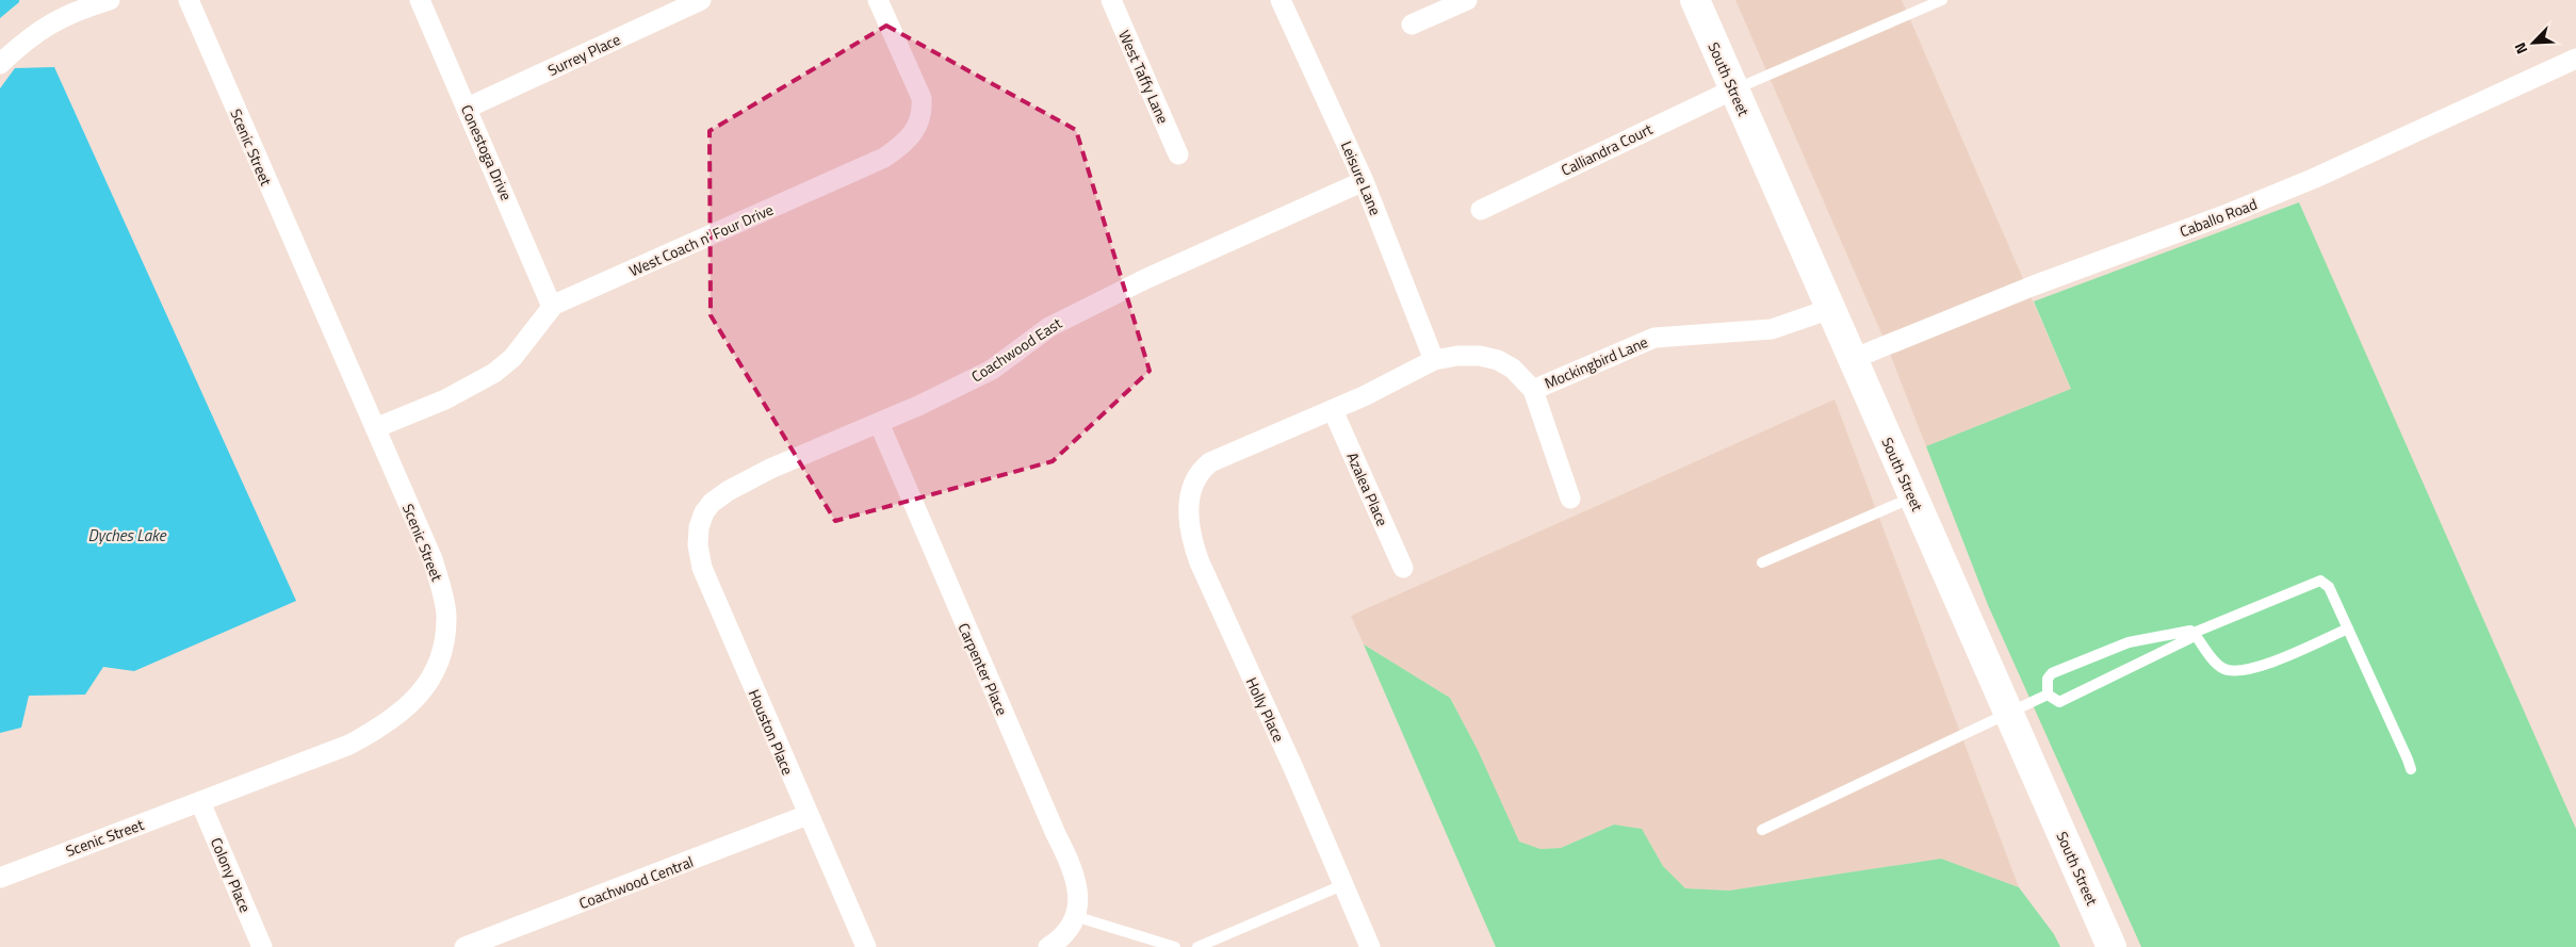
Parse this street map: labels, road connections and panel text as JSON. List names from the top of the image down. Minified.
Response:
{"streets":{"main road":["South Street"],"street":["Surrey Place","West Taffy Lane","Scenic Street","Calliandra Court","Conestoga Drive","Leisure Lane","Caballo Road","West Coach n' Four Drive","Coachwood East","Mockingbird Lane","Azalea Place","Carpenter Place","Holly Place","Houston Place","Colony Place","Coachwood Central"]},"crossings":[["Surrey Place","Conestoga Drive"],["South Street","Calliandra Court"],["South Street","Caballo Road"],["South Street","Mockingbird Lane"],["Scenic Street","West Coach n' Four Drive"],["Scenic Street","Colony Place"],["Conestoga Drive","West Coach n' Four Drive"],["Leisure Lane","Coachwood East"],["Leisure Lane","Mockingbird Lane"],["Coachwood East","Carpenter Place"],["Coachwood East","Houston Place"],["Mockingbird Lane","Azalea Place"],["Mockingbird Lane","Holly Place"],["Houston Place","Coachwood Central"]],"water":["Dyches Lake"],"north":"bottom left"}
